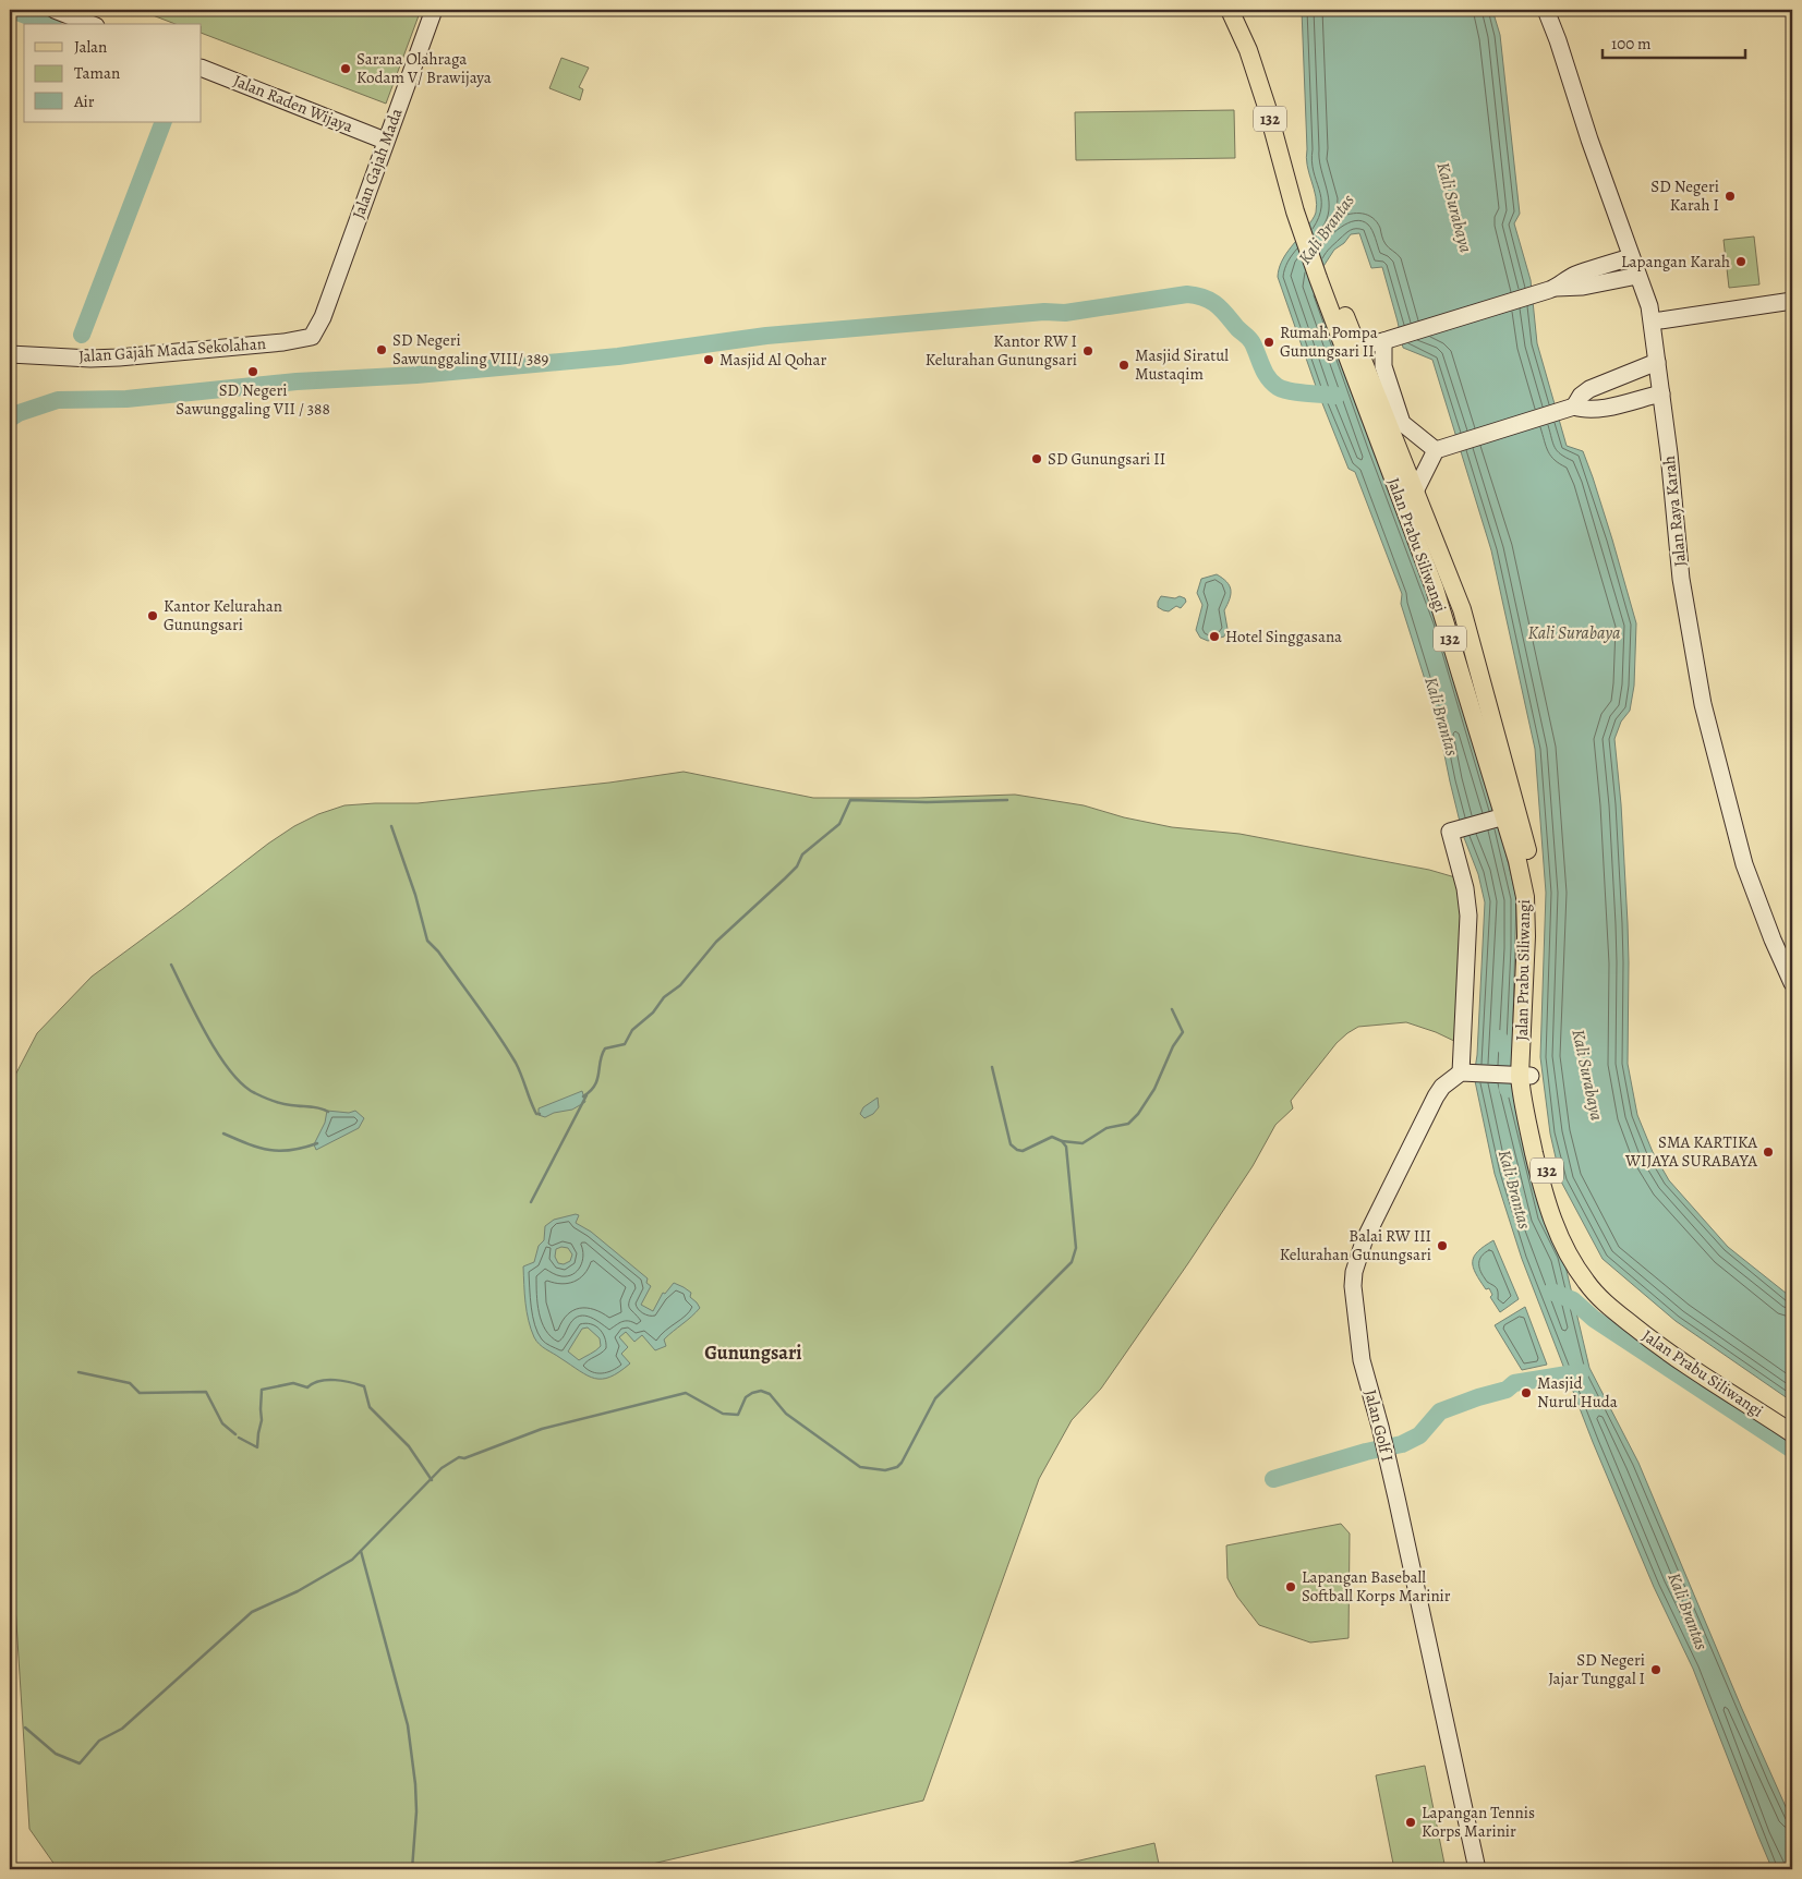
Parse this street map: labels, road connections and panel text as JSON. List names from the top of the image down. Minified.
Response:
{"streets":{"main road":["Jalan Raden Wijaya","132","Jalan Gajah Mada","Jalan Gajah Mada Sekolahan","Jalan Raya Karah","Jalan Prabu Siliwangi","Jalan Golf I"]},"crossings":[["Jalan Raden Wijaya","Jalan Gajah Mada"],["132","Jalan Prabu Siliwangi"],["Jalan Gajah Mada","Jalan Gajah Mada Sekolahan"]],"districts":["Gunungsari"],"water":["Kali Surabaya","Kali Brantas"],"places":["Sarana Olahraga Kodam V/ Brawijaya","SD Negeri Karah I","Lapangan Karah","Rumah Pompa Gunungsari II","SD Negeri Sawunggaling VIII/ 389","Kantor RW I Kelurahan Gunungsari","Masjid Al Qohar","Masjid Siratul Mustaqim","SD Negeri Sawunggaling VII / 388","SD Gunungsari II","Kantor Kelurahan Gunungsari","Hotel Singgasana","SMA KARTIKA WIJAYA SURABAYA","Balai RW III Kelurahan Gunungsari","Masjid Nurul Huda","Lapangan Baseball Softball Korps Marinir","SD Negeri Jajar Tunggal I","Lapangan Tennis Korps Marinir"],"legend":["Jalan","Taman","Air"],"scale_bar":"100 m"}
